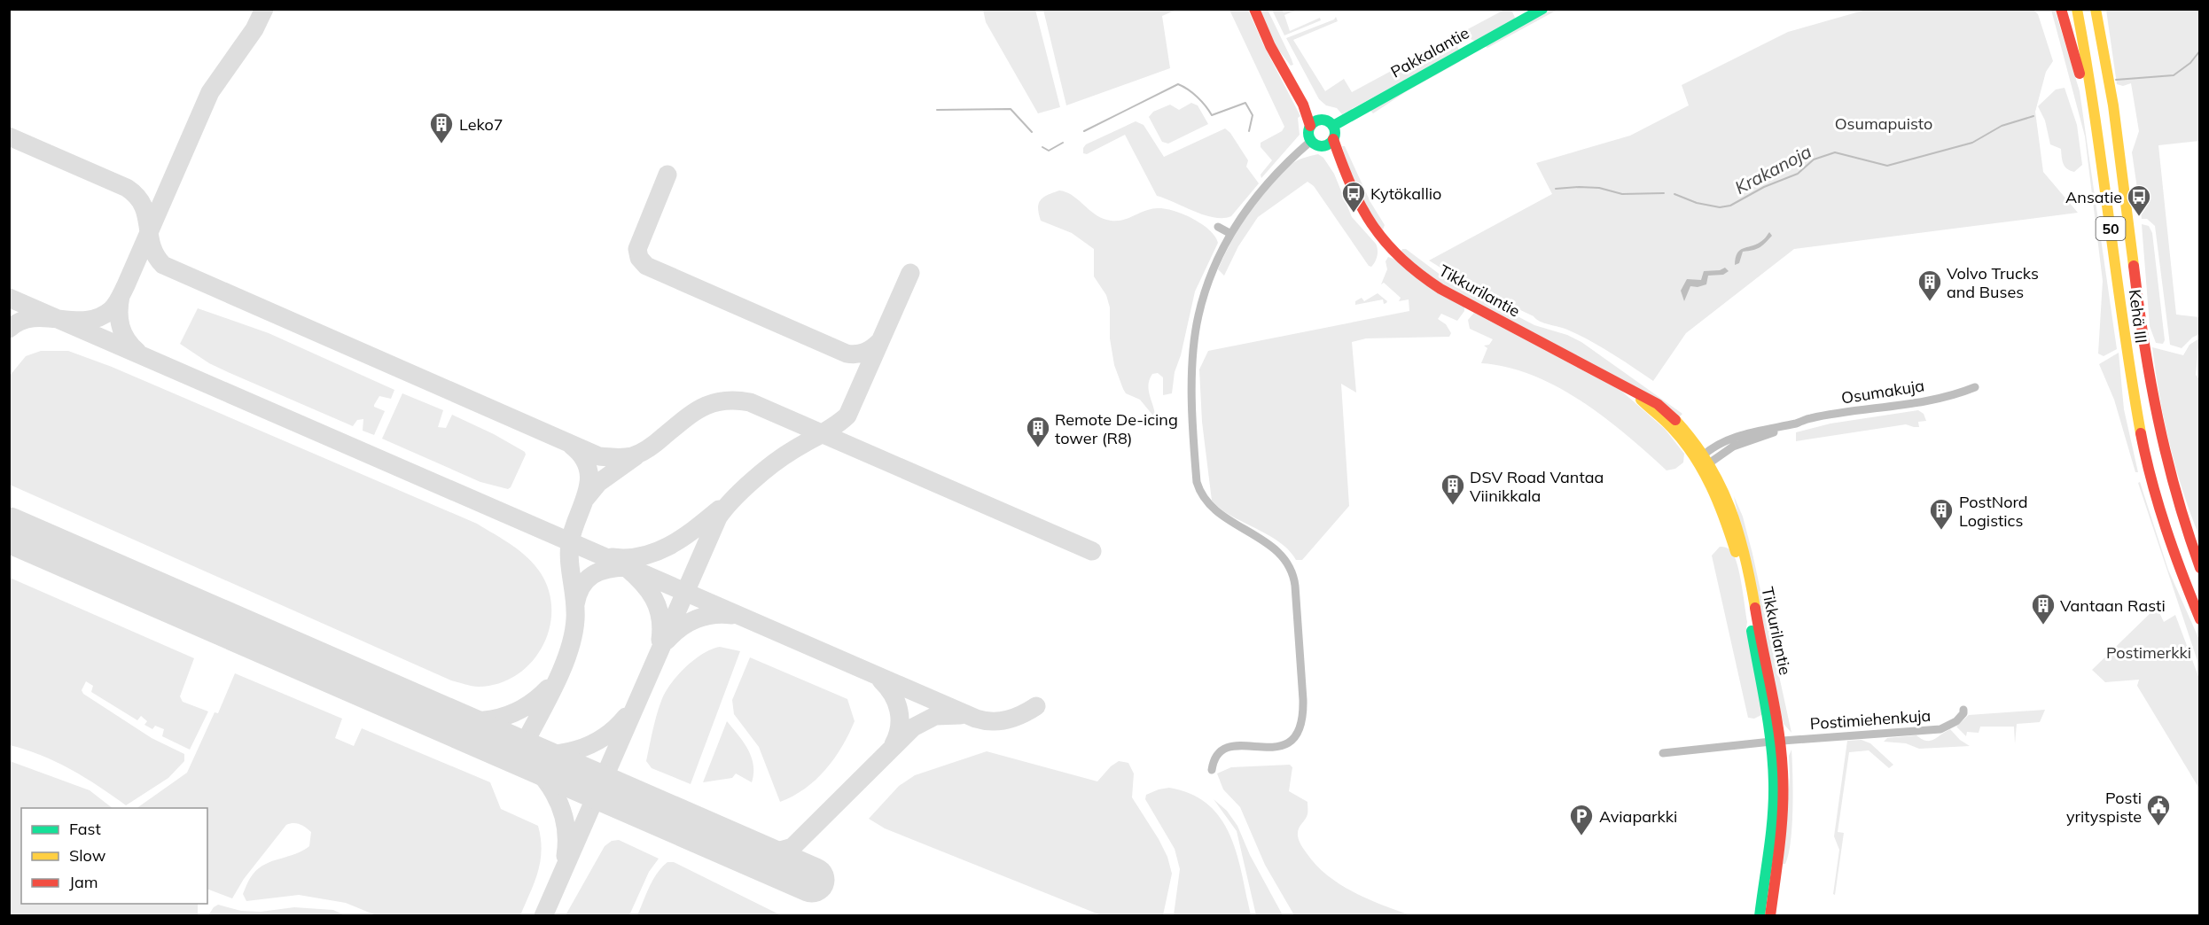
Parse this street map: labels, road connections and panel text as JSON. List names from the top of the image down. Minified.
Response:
{"streets":{"main road":["Pakkalantie","50","Tikkurilantie","Kehä III"],"street":["Osumakuja","Postimiehenkuja"]},"crossings":[["Pakkalantie","Tikkurilantie"],["Tikkurilantie","Osumakuja"],["Tikkurilantie","Postimiehenkuja"]],"water":["Krakanoja"],"parks":["Osumapuisto","Postimerkki"],"places":{"building":["Leko7","Volvo Trucks and Buses","Remote De-icing tower (R8)","DSV Road Vantaa Viinikkala","PostNord Logistics","Vantaan Rasti"],"bus stop":["Kytökallio","Ansatie"],"public building":["Posti yrityspiste"],"parking":["Aviaparkki"]},"legend":["Fast","Slow","Jam"]}
